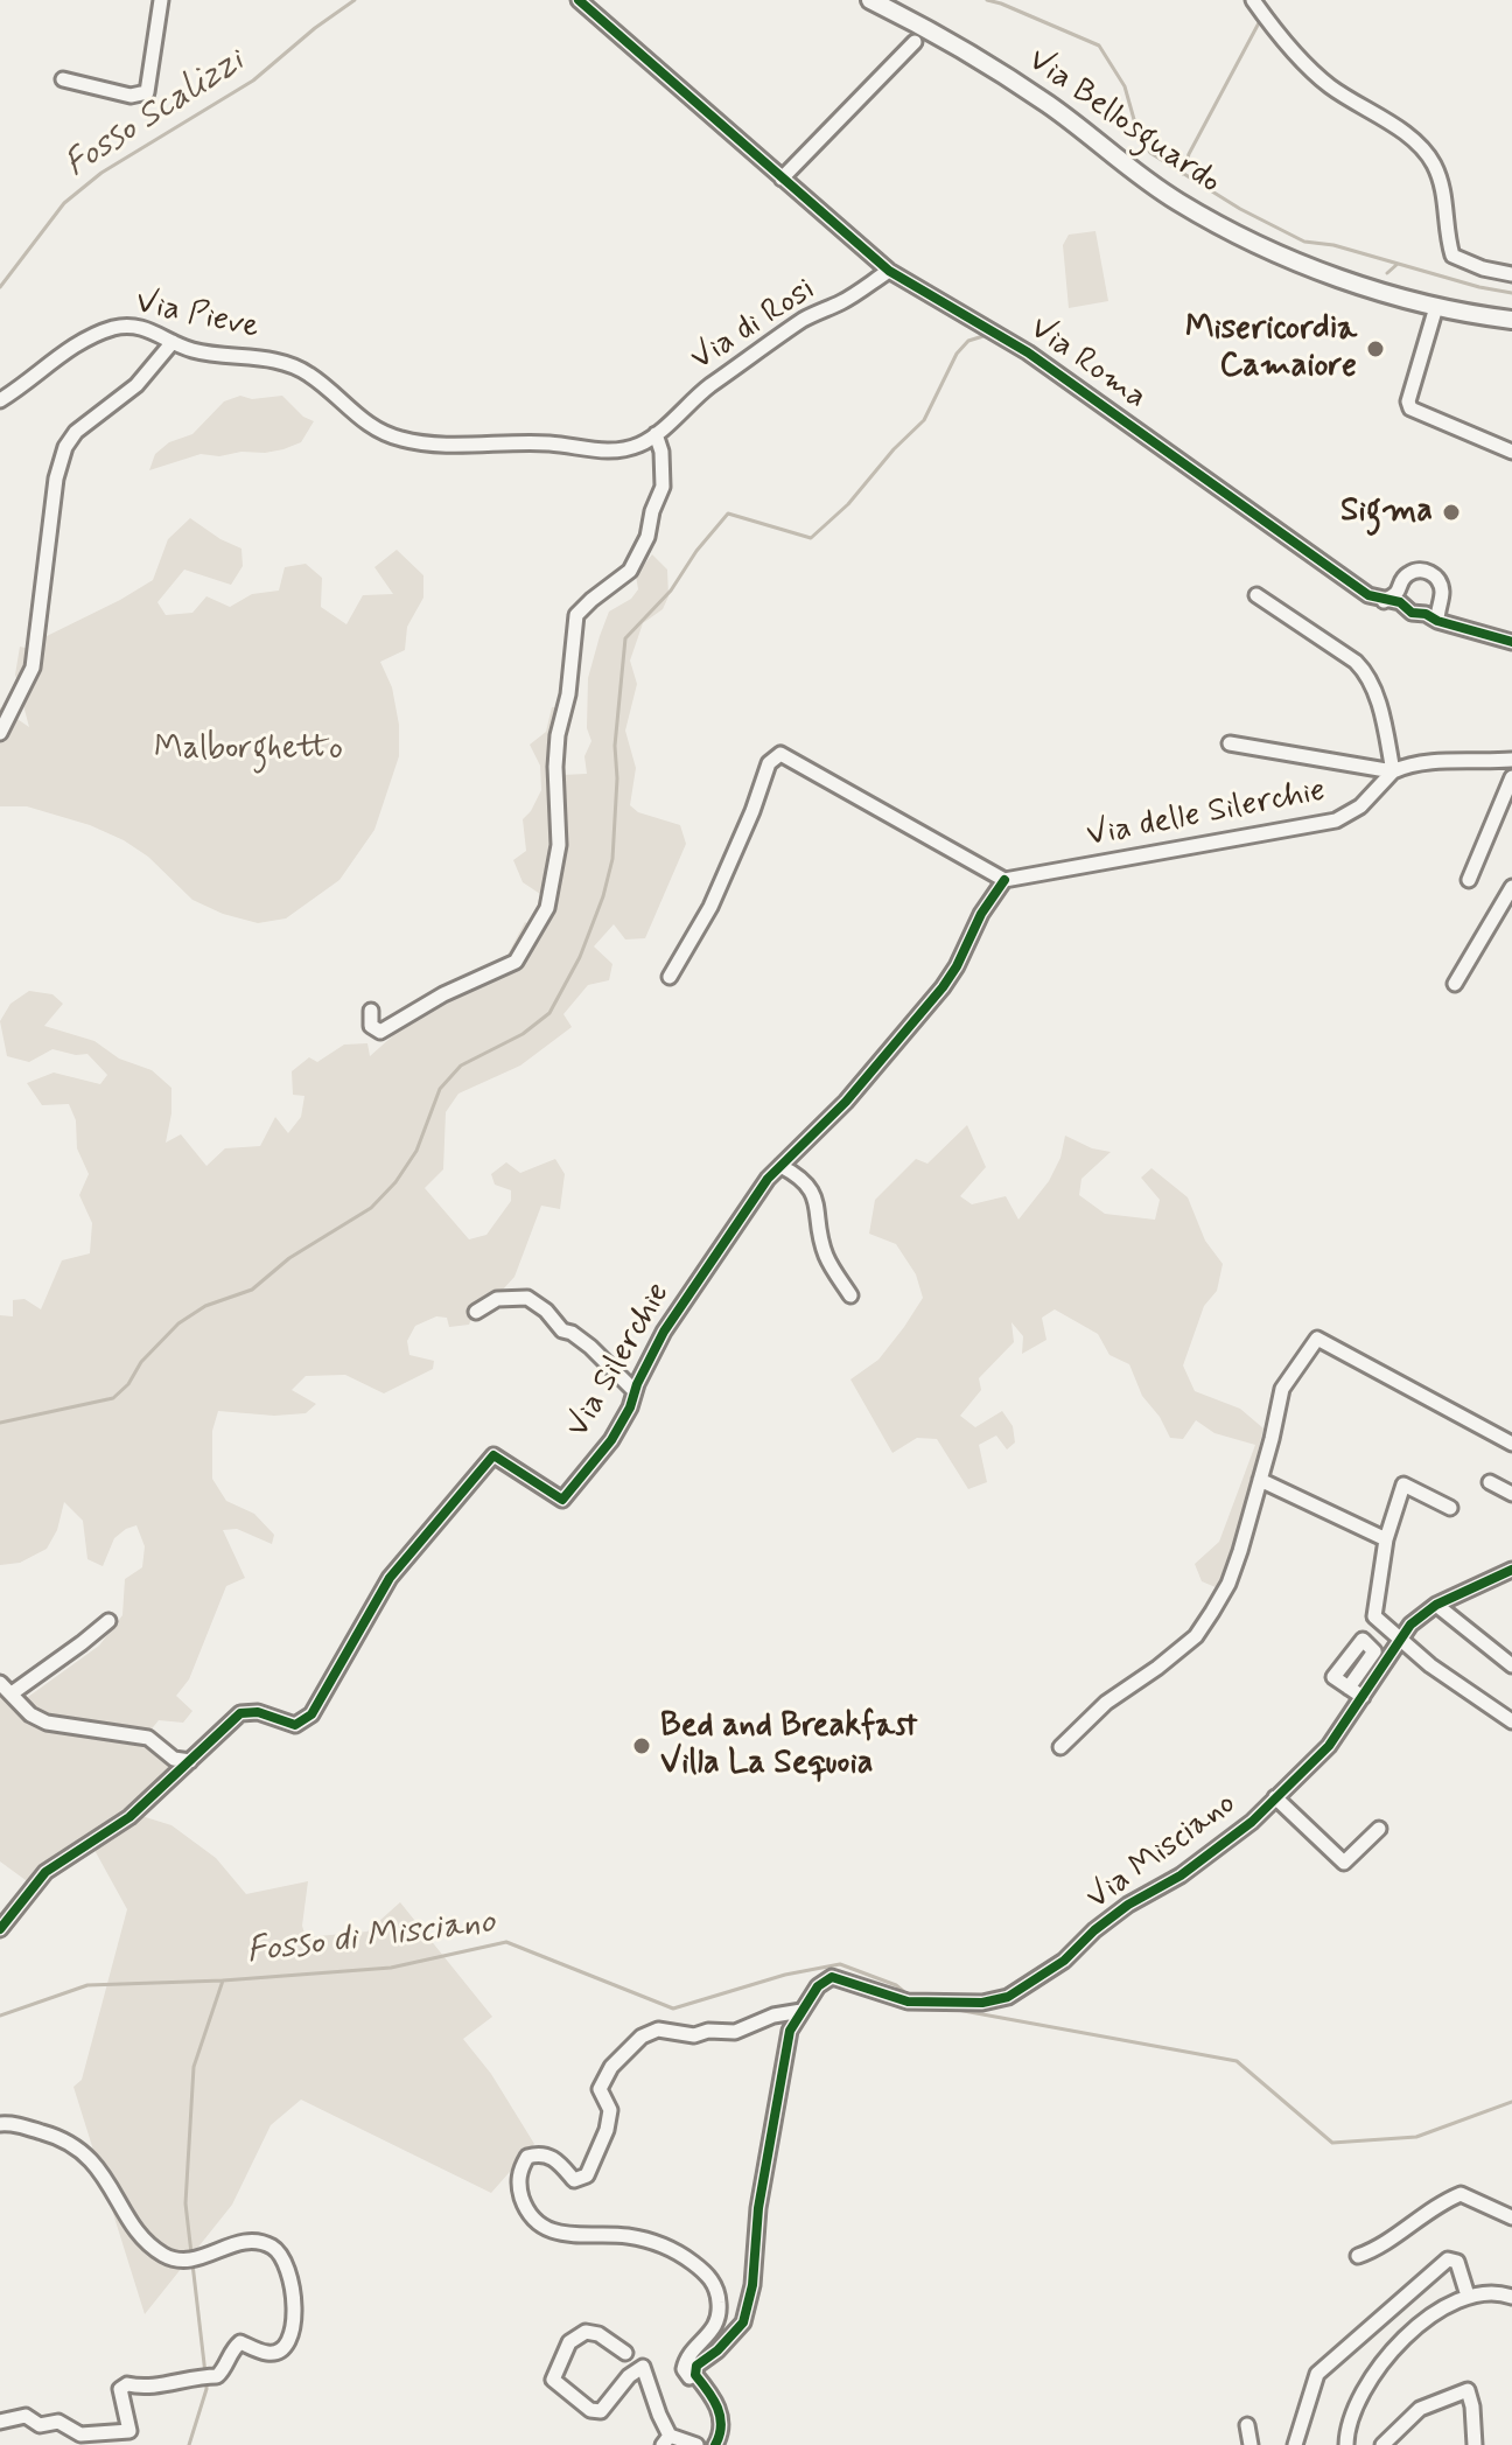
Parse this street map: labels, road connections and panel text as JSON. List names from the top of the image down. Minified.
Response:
{"streets":{"main road":["Via Bellosguardo"],"street":["Via Pieve","Via di Rosi","Via Roma","Via delle Silerchie","Via Silerchie","Via Misciano"]},"crossings":[["Via Pieve","Via di Rosi"],["Via di Rosi","Via Roma"],["Via delle Silerchie","Via Silerchie"]],"water":["Fosso Scalizzi","Fosso di Misciano"],"parks":["Malborghetto"],"places":["Misericordia Camaiore","Sigma","Bed and Breakfast Villa La Sequoia"]}
